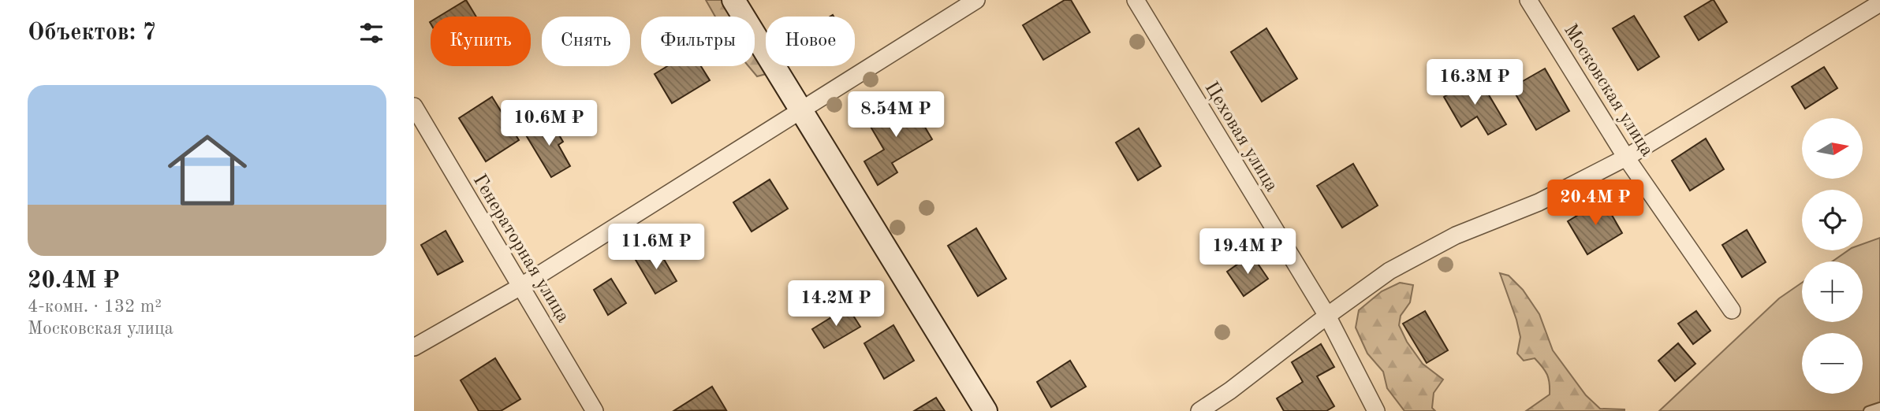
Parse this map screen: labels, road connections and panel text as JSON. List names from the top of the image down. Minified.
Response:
{"streets":{"street":["Московская улица","Цеховая улица","Генераторная улица"]},"north":"right","page":{"heading":"Объектов: 7","chip":["Купить","Снять","Фильтры","Новое"],"price":["16.3M ₽","8.54M ₽","10.6M ₽","20.4M ₽","11.6M ₽","19.4M ₽","14.2M ₽"],"list":[{"name":"20.4M ₽","note":"4-комн. · 132 m² · Московская улица"}],"map_buttons":["+","−"]}}
